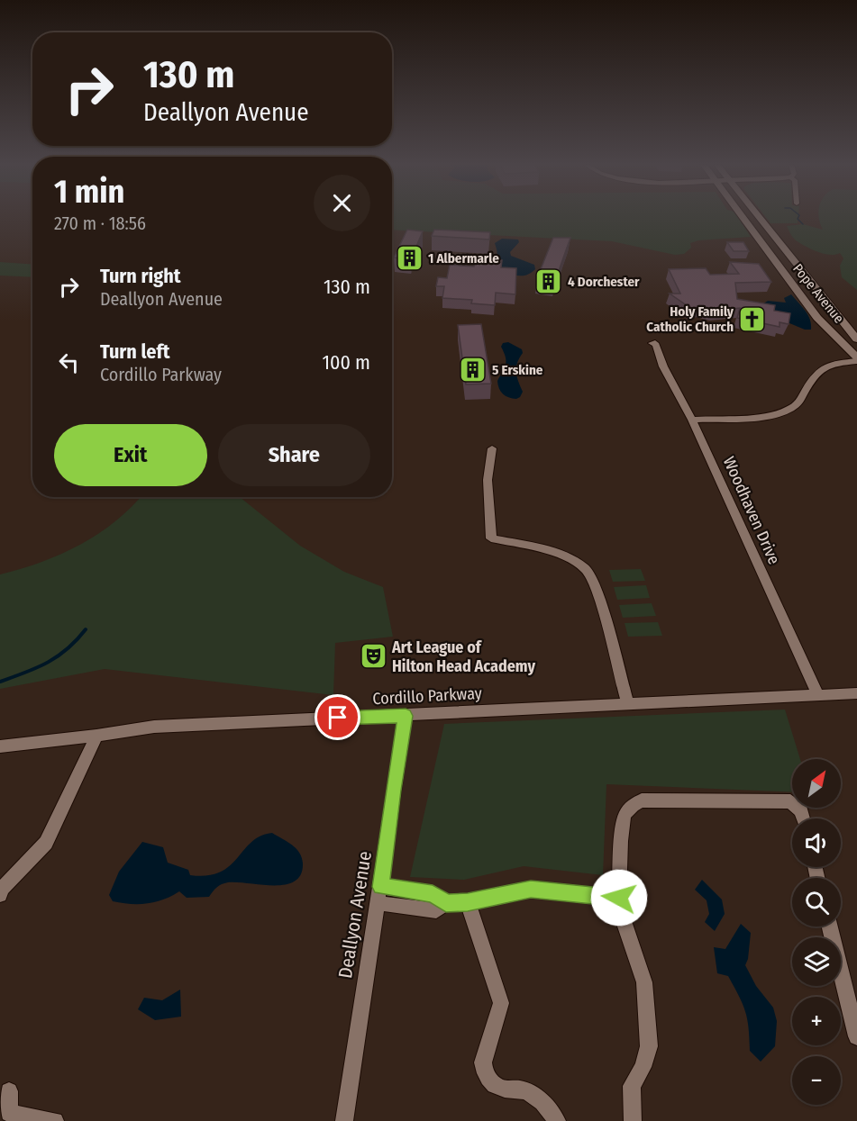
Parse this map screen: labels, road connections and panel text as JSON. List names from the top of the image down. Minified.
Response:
{"streets":{"main road":["Pope Avenue"],"street":["Woodhaven Drive","Cordillo Parkway","Deallyon Avenue"]},"crossings":[["Woodhaven Drive","Cordillo Parkway"],["Cordillo Parkway","Deallyon Avenue"]],"places":{"building":["1 Albermarle","4 Dorchester","5 Erskine"],"church":["Holy Family Catholic Church"],"theatre":["Art League of Hilton Head Academy"]},"north":"top right","page":{"turn":["130 m","Deallyon Avenue"],"heading":["1 min","270 m · 18:56"],"list":[{"name":"Turn right","note":"Deallyon Avenue","value":"130 m"},{"name":"Turn left","note":"Cordillo Parkway","value":"100 m"}],"buttons":["Exit","Share"],"map_buttons":["+","−"]}}
